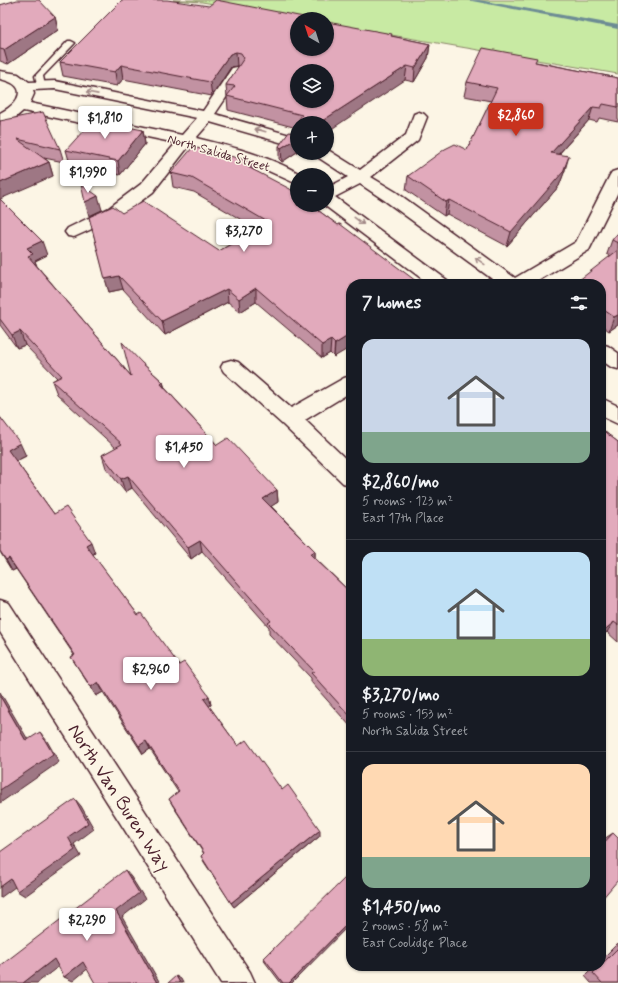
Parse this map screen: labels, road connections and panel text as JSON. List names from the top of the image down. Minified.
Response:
{"streets":{"street":["North Salida Street","North Van Buren Way"]},"north":"top left","page":{"map_buttons":["+","−"],"price":["$2,860","$1,810","$1,990","$3,270","$1,450","$2,960","$2,290"],"heading":"7 homes","list":[{"name":"$2,860/mo","note":"5 rooms · 123 m² · East 17th Place"},{"name":"$3,270/mo","note":"5 rooms · 153 m² · North Salida Street"},{"name":"$1,450/mo","note":"2 rooms · 58 m² · East Coolidge Place"}]}}
